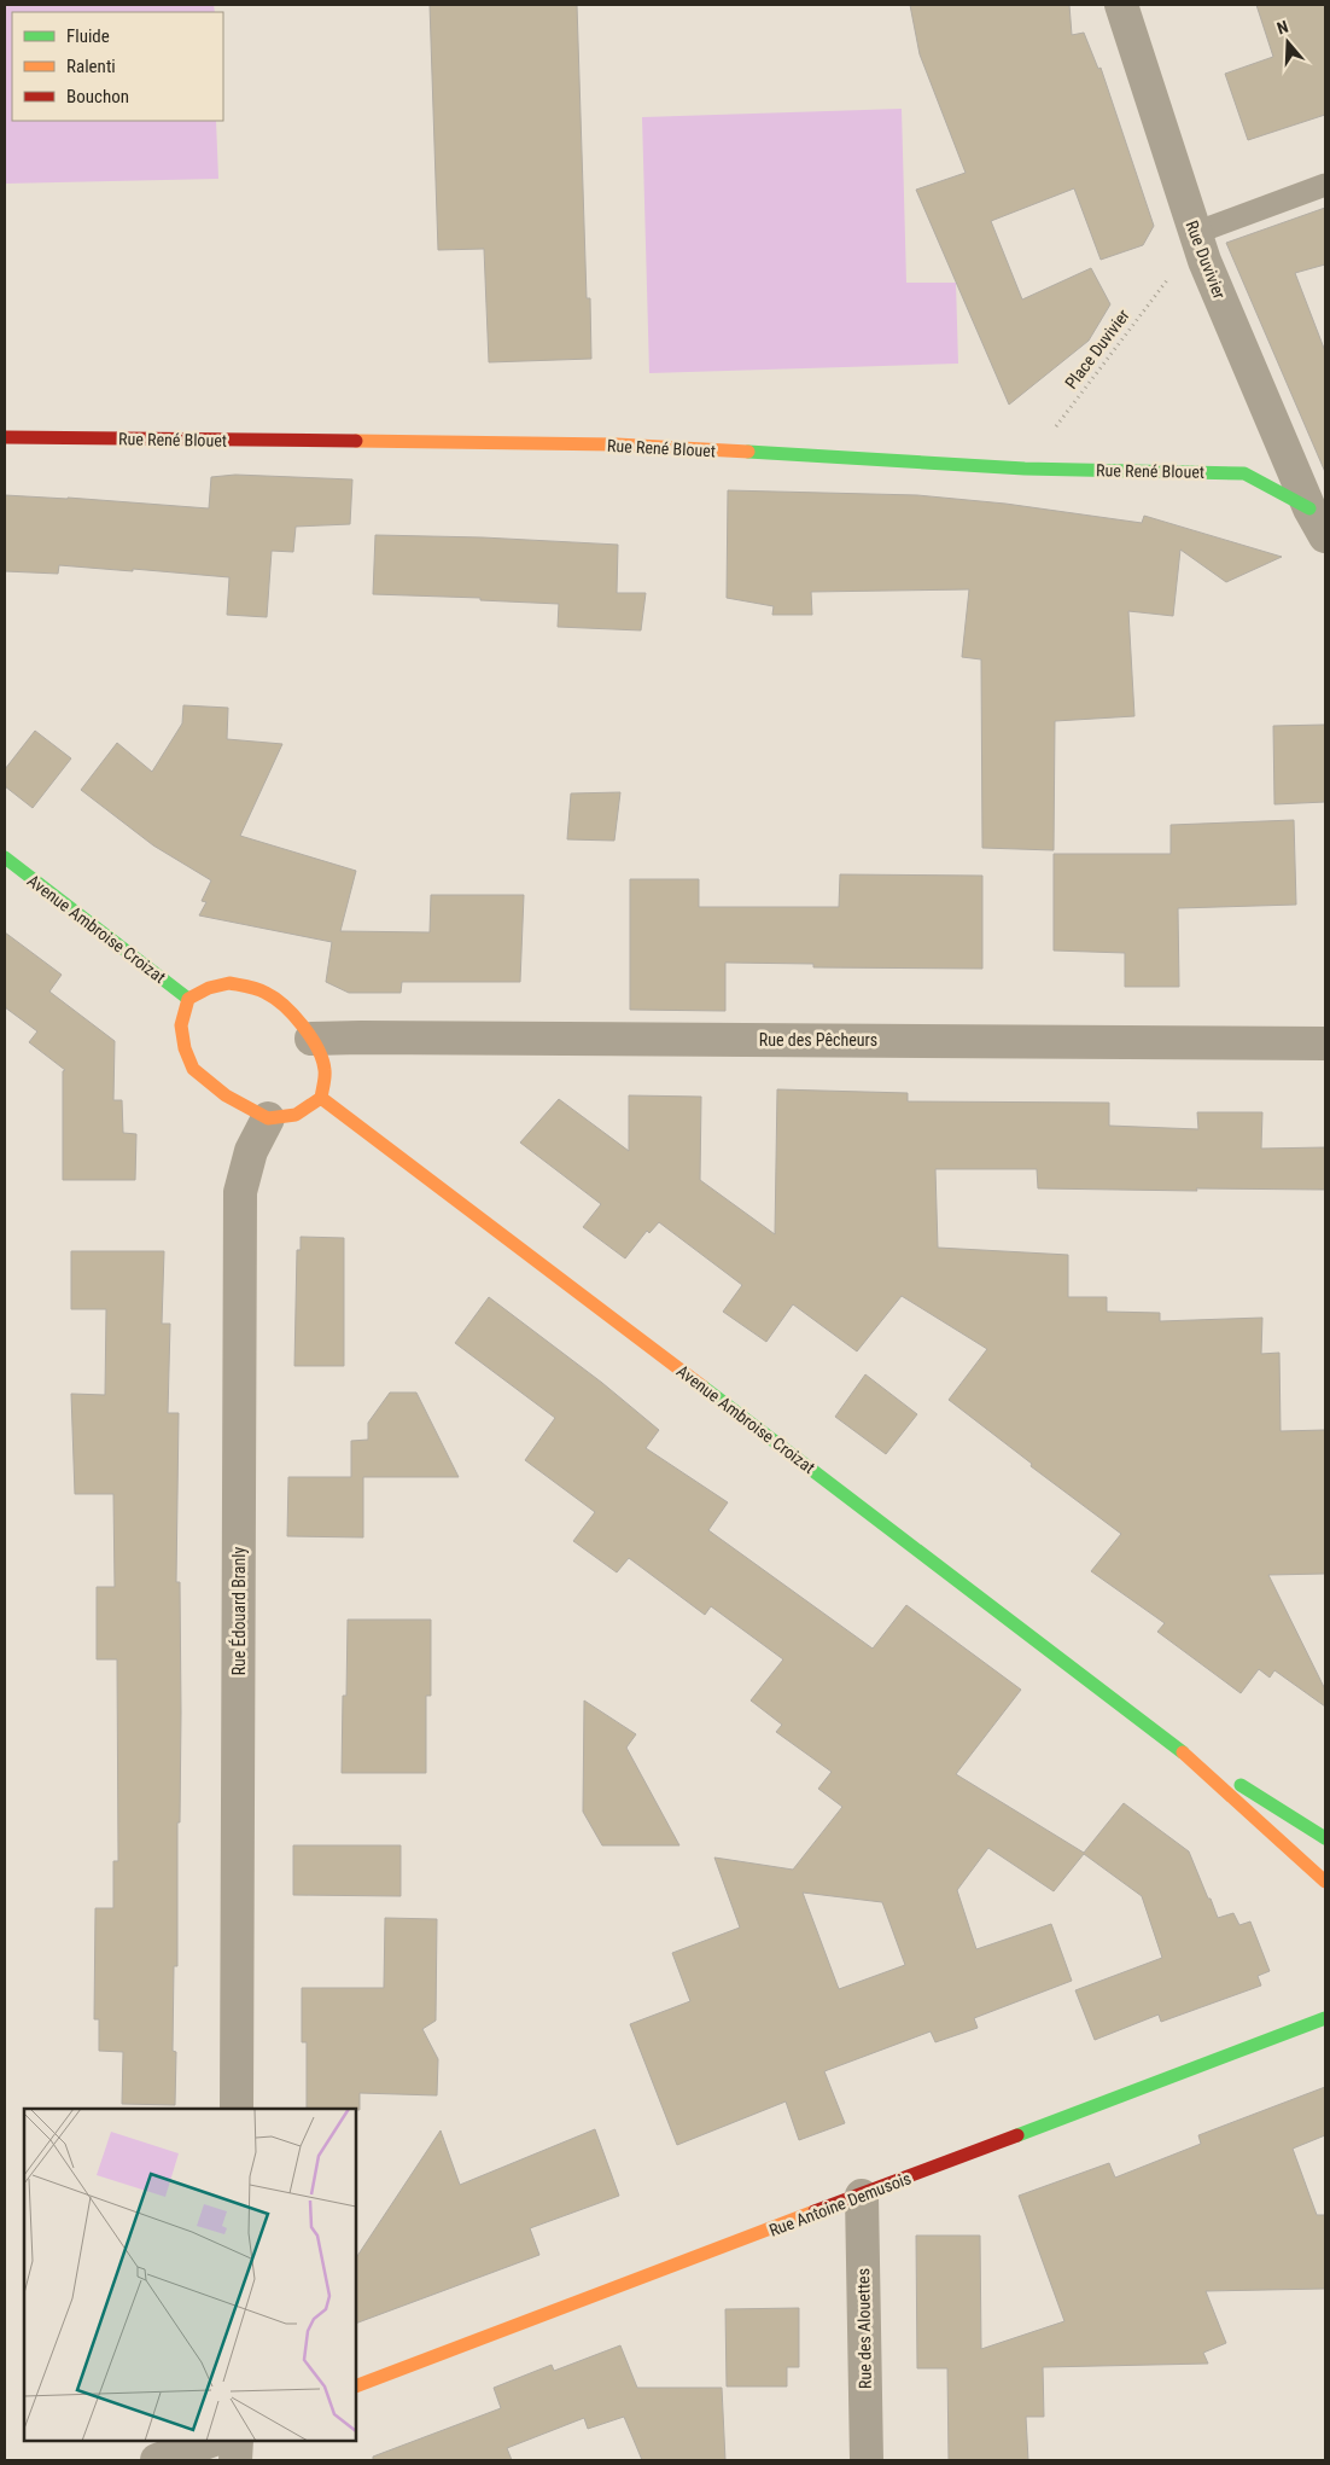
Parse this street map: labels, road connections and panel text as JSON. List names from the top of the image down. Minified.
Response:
{"streets":{"street":["Rue Duvivier","Rue René Blouet","Avenue Ambroise Croizat","Rue des Pêcheurs","Rue Édouard Branly","Rue Antoine Demusois","Rue des Alouettes"],"path":["Place Duvivier"]},"crossings":[["Rue Duvivier","Place Duvivier"],["Rue Duvivier","Rue René Blouet"],["Place Duvivier","Rue René Blouet"],["Avenue Ambroise Croizat","Rue des Pêcheurs"],["Avenue Ambroise Croizat","Rue Édouard Branly"],["Rue des Pêcheurs","Rue Édouard Branly"],["Rue Antoine Demusois","Rue des Alouettes"]],"legend":["Fluide","Ralenti","Bouchon"],"north":"top"}
